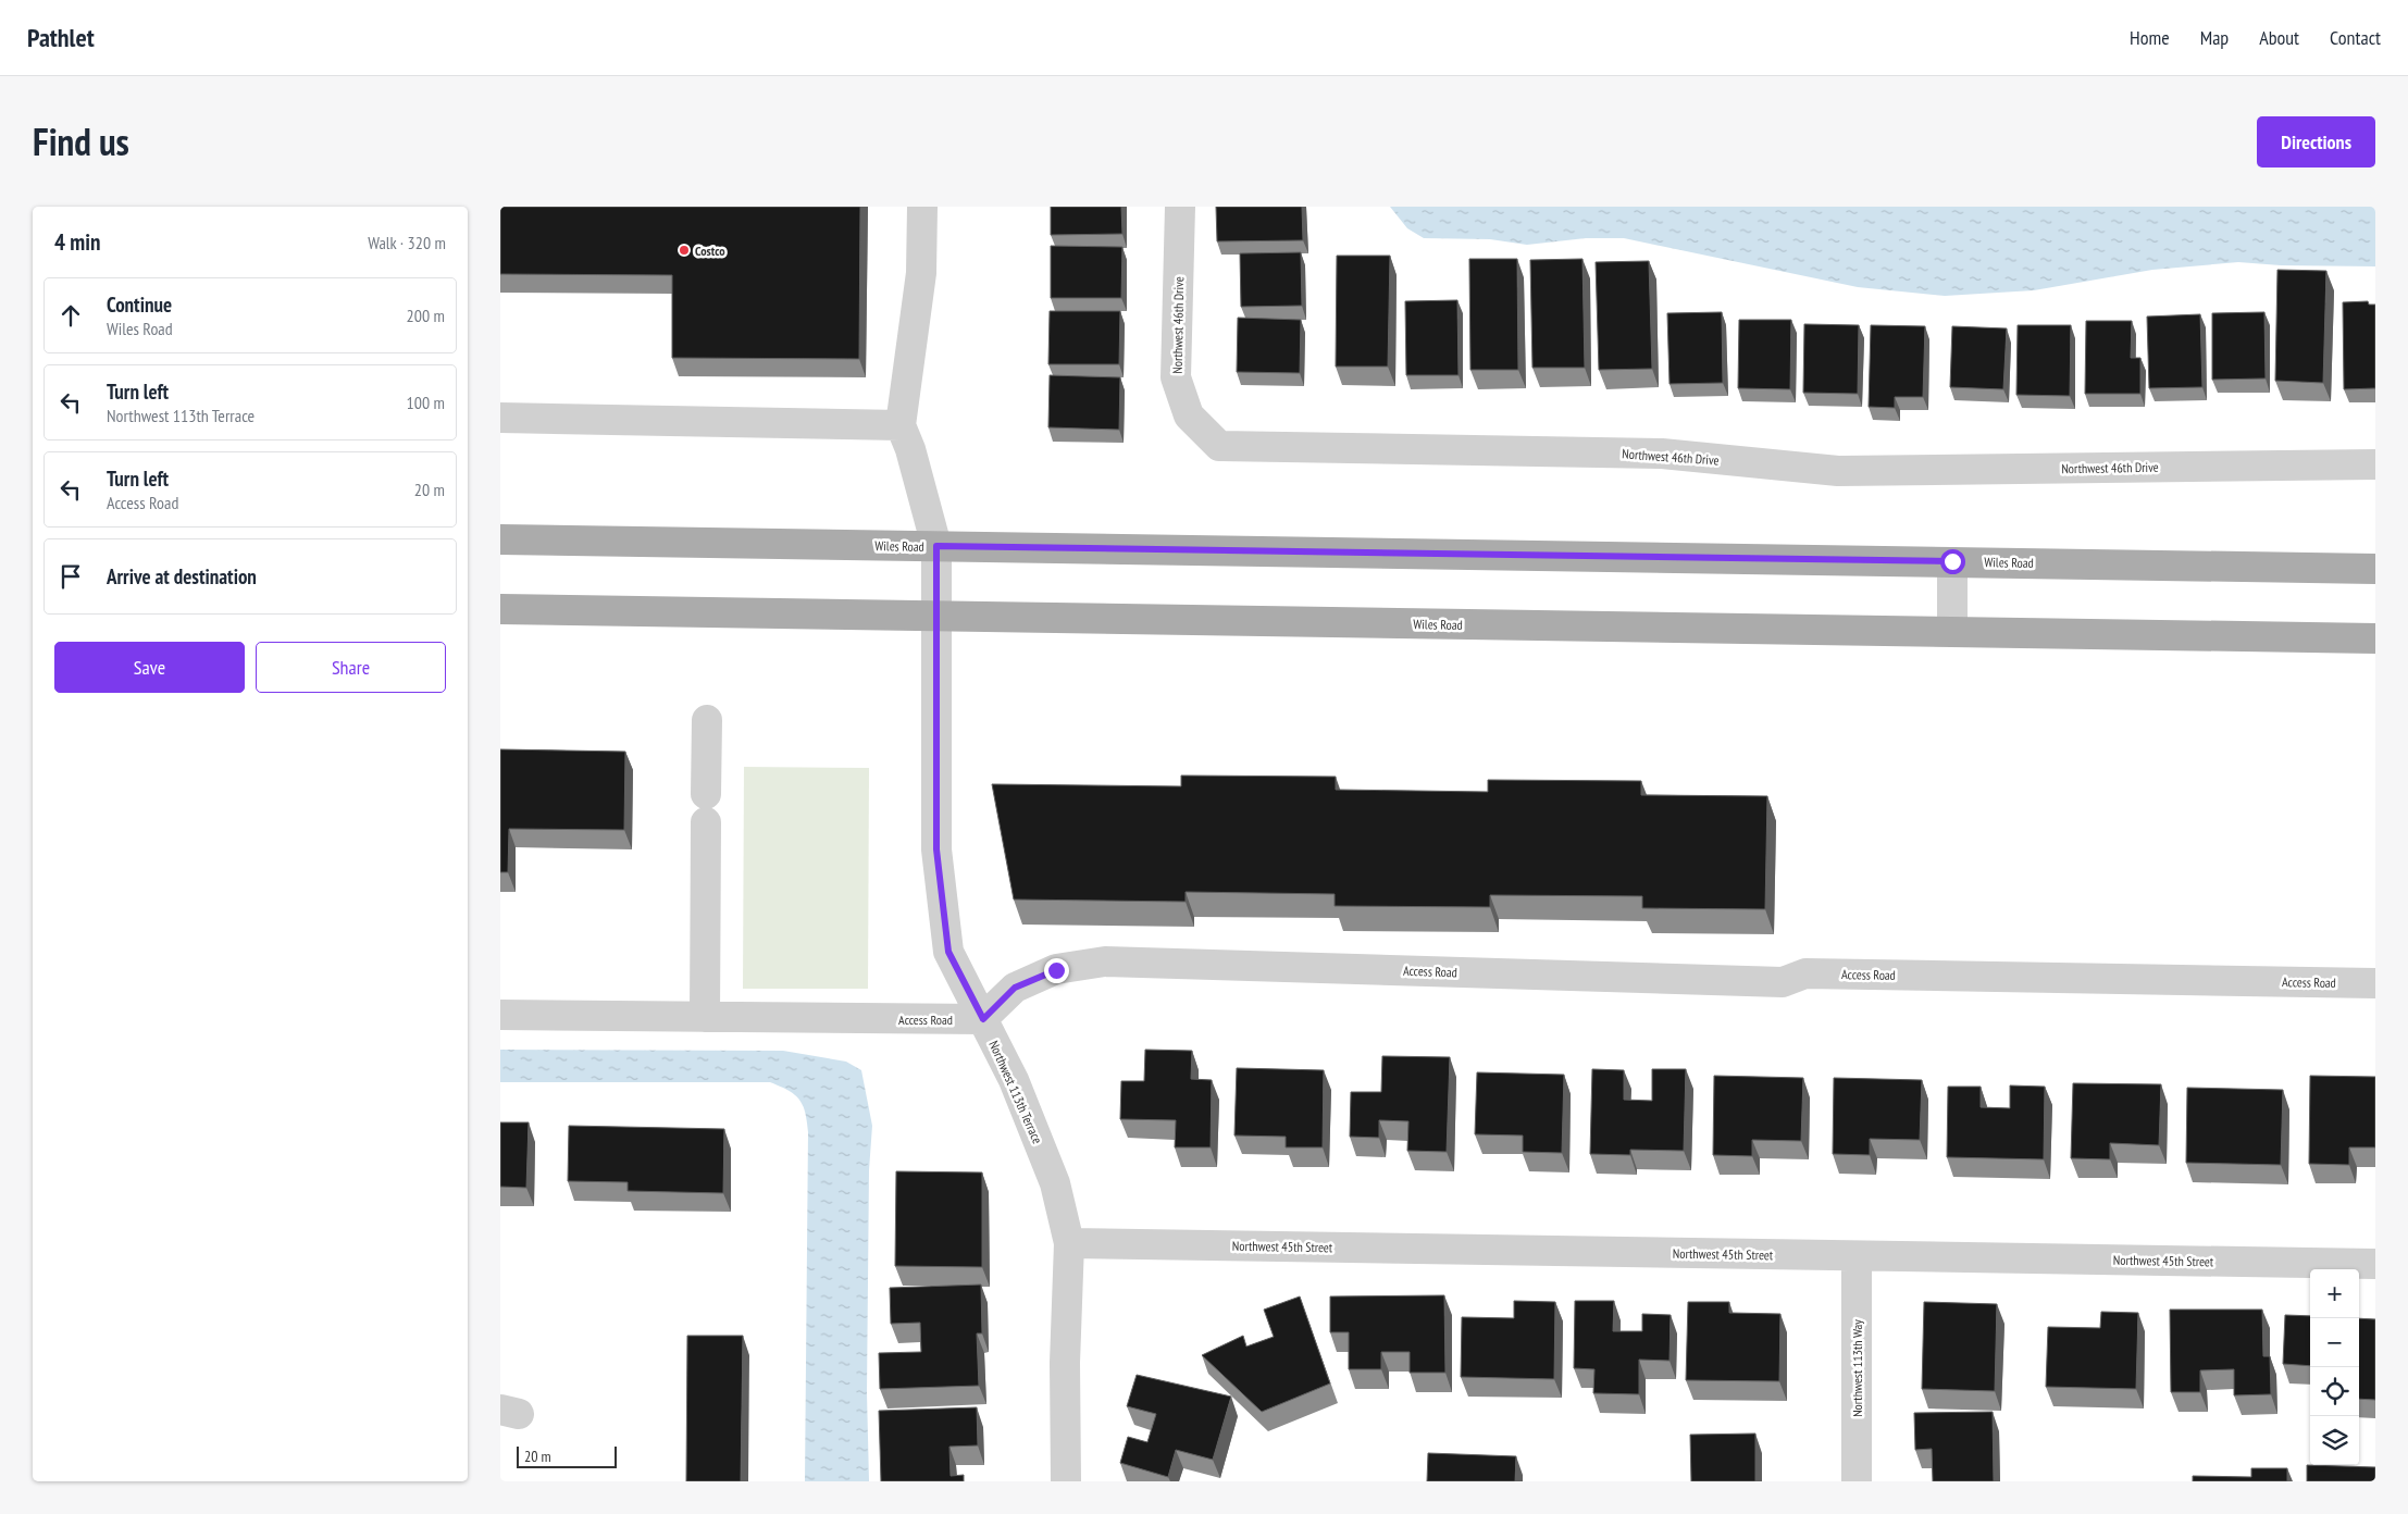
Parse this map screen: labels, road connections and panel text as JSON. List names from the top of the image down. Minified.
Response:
{"streets":{"main road":["Wiles Road"],"street":["Northwest 46th Drive","Access Road","Northwest 113th Terrace","Northwest 45th Street","Northwest 113th Way"]},"crossings":[["Wiles Road","Northwest 113th Terrace"],["Access Road","Northwest 113th Terrace"],["Northwest 113th Terrace","Northwest 45th Street"],["Northwest 45th Street","Northwest 113th Way"]],"places":["Costco"],"scale_bar":"20 m","page":{"header":"Pathlet","nav":["Home","Map","About","Contact"],"title":"Find us","buttons":["Directions",["Save","Share"]],"heading":["4 min","Walk · 320 m"],"list":[["Continue","Wiles Road","200 m"],["Turn left","Northwest 113th Terrace","100 m"],["Turn left","Access Road","20 m"],"Arrive at destination"],"map_buttons":["+","−"],"scale":"20 m"}}
